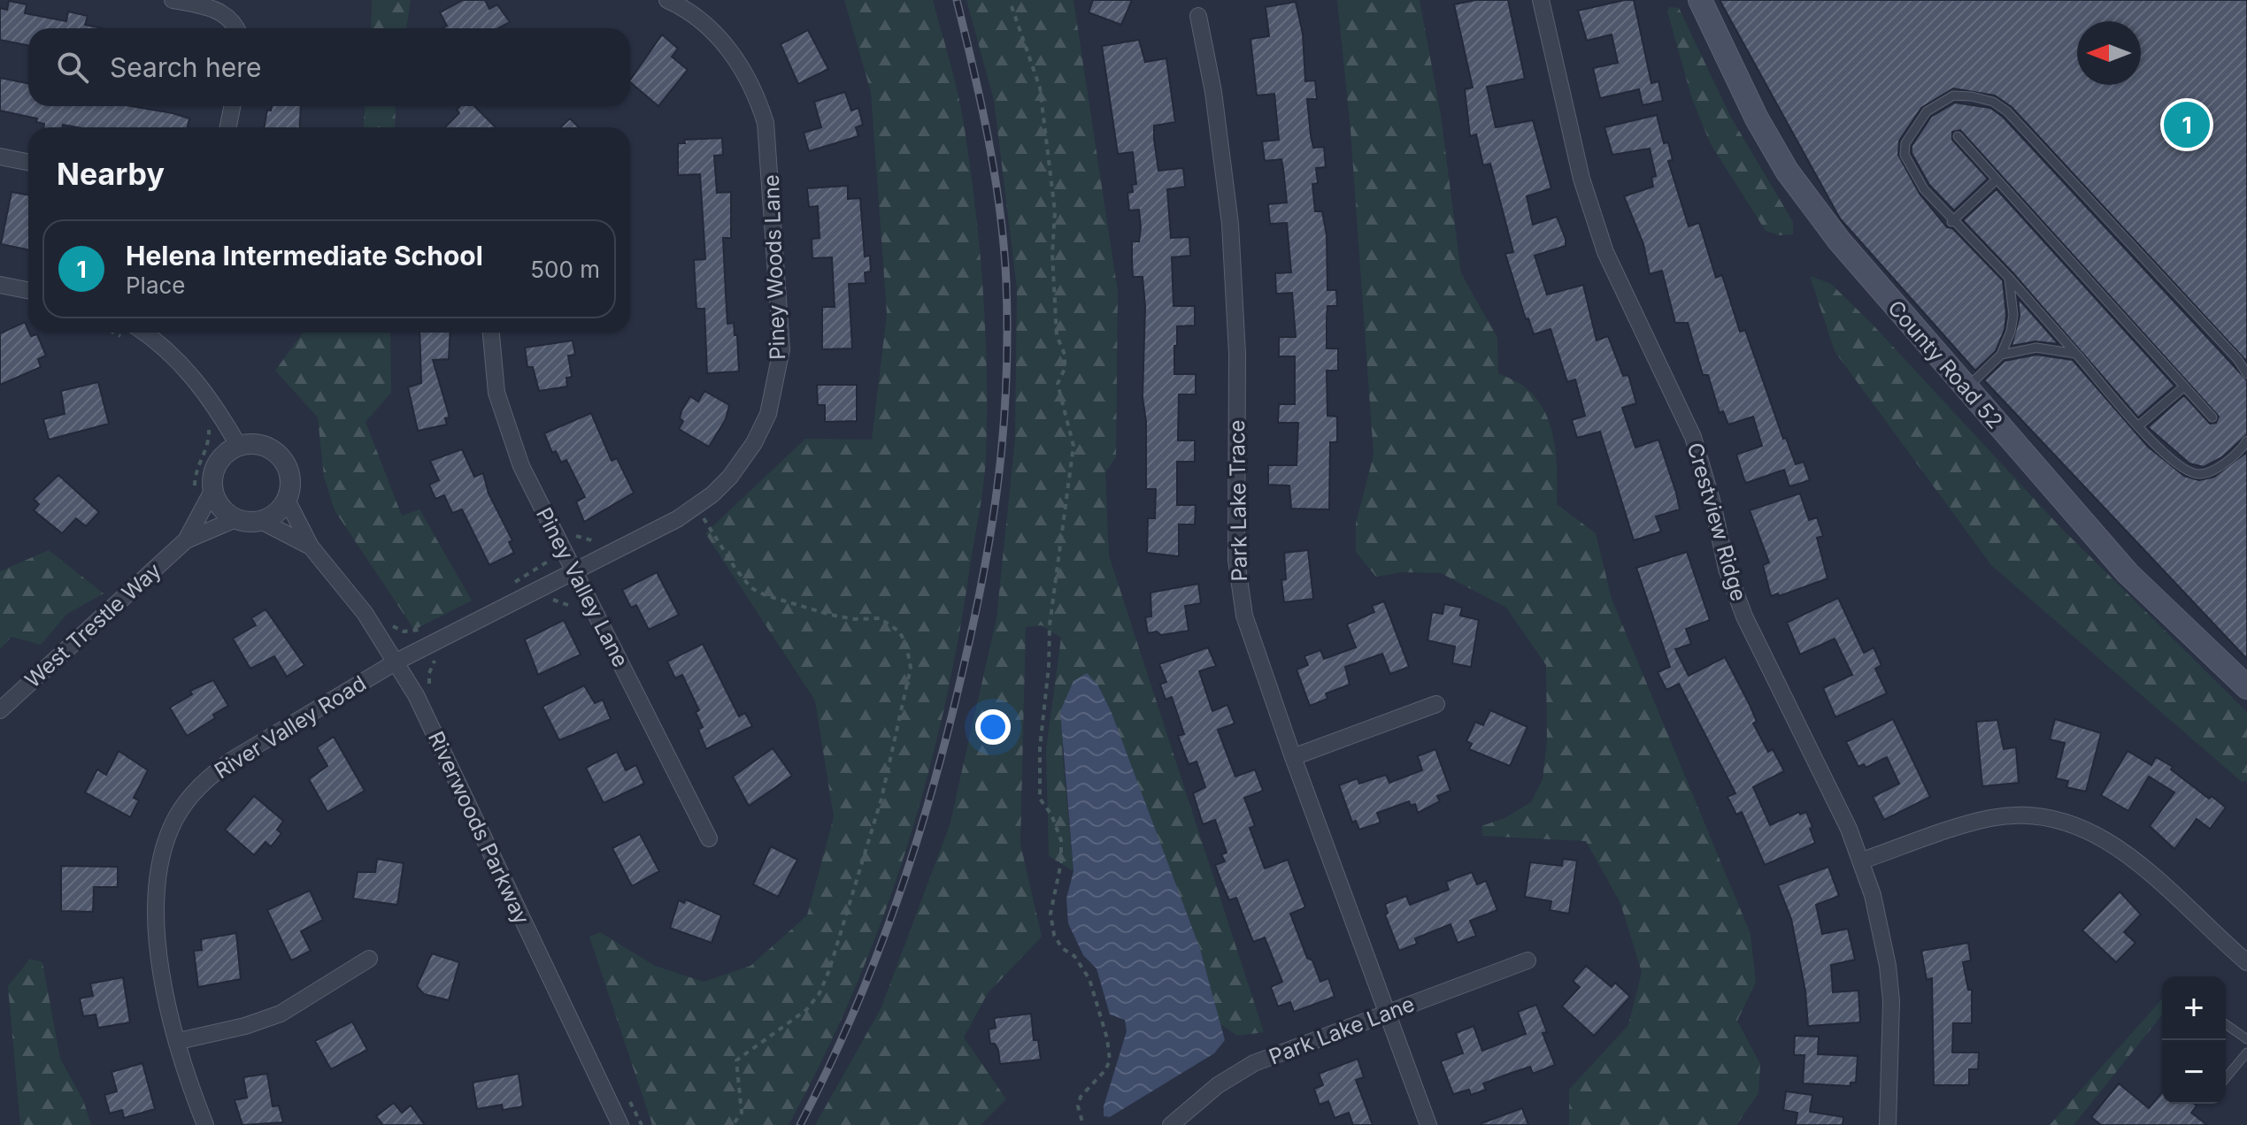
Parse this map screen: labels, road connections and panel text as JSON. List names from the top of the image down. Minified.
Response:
{"streets":{"main road":["County Road 52"],"street":["Piney Woods Lane","Park Lake Trace","Crestview Ridge","Piney Valley Lane","West Trestle Way","River Valley Road","Riverwoods Parkway","Park Lake Lane"]},"crossings":[["Piney Woods Lane","Piney Valley Lane"],["Piney Woods Lane","River Valley Road"],["Piney Woods Lane","Riverwoods Parkway"],["Park Lake Trace","Park Lake Lane"],["West Trestle Way","Riverwoods Parkway"],["River Valley Road","Riverwoods Parkway"]],"north":"left","page":{"search":"Search here","pins":"1","heading":"Nearby","list":[{"mark":"1","name":"Helena Intermediate School","note":"Place","value":"500 m"}],"map_buttons":["+","−"]}}
